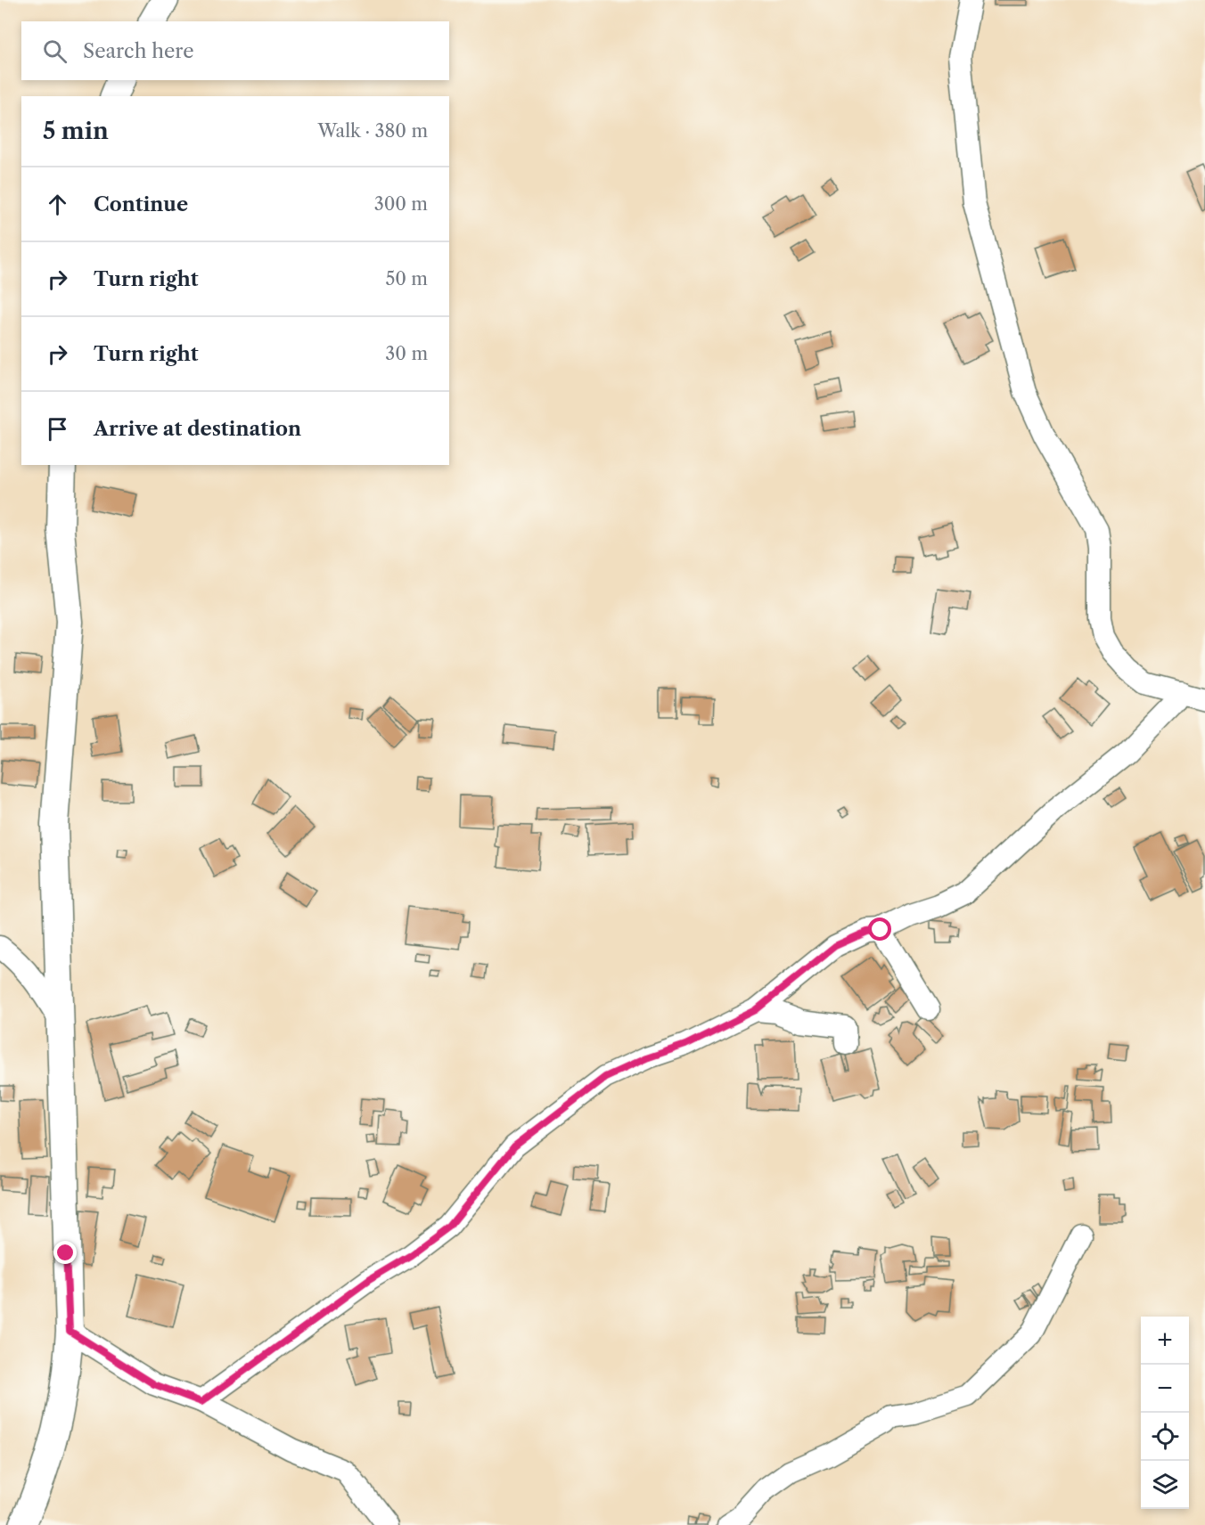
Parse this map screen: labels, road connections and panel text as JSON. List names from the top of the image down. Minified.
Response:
{"page":{"search":"Search here","heading":["5 min","Walk · 380 m"],"list":[["Continue","300 m"],["Turn right","50 m"],["Turn right","30 m"],"Arrive at destination"],"map_buttons":["+","−"]}}
